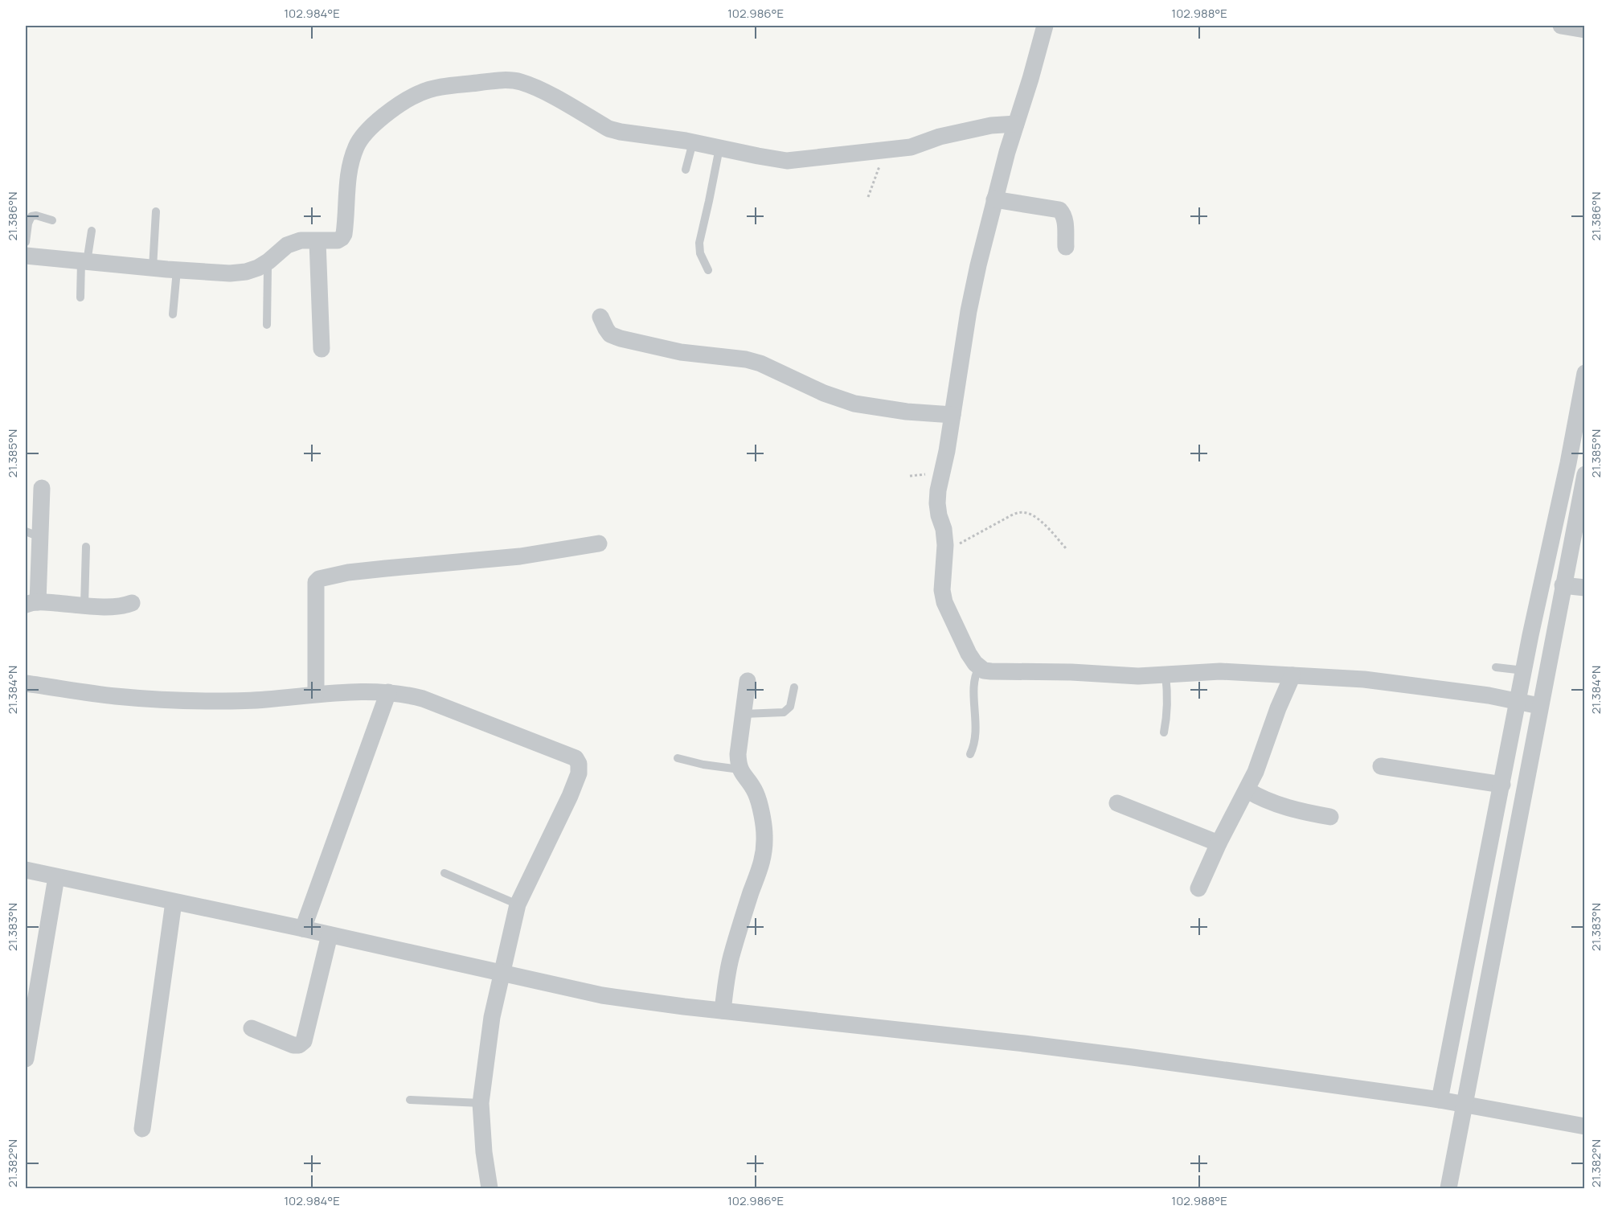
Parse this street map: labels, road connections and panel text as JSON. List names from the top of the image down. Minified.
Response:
{"coordinates":["102.984°E","102.986°E","102.988°E","21.386°N","21.385°N","21.384°N","21.383°N","21.382°N"]}
